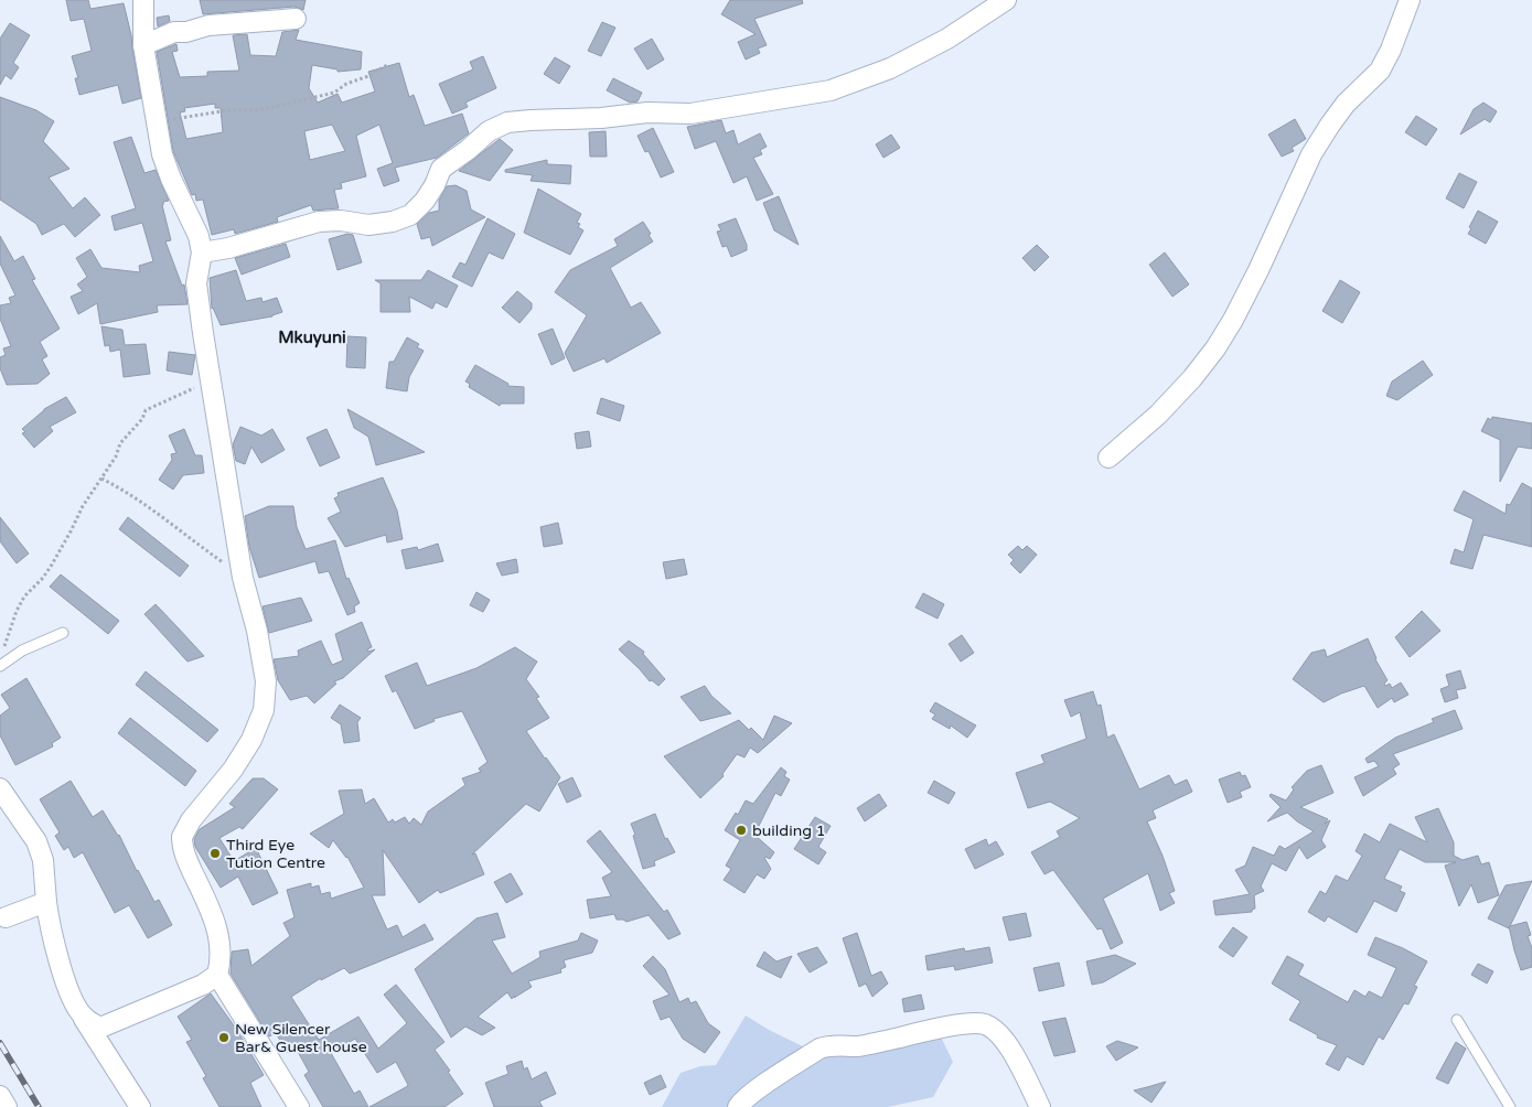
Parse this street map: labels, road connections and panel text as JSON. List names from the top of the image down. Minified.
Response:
{"districts":["Mkuyuni"],"places":["building 1","Third Eye Tution Centre","New Silencer Bar& Guest house"]}
